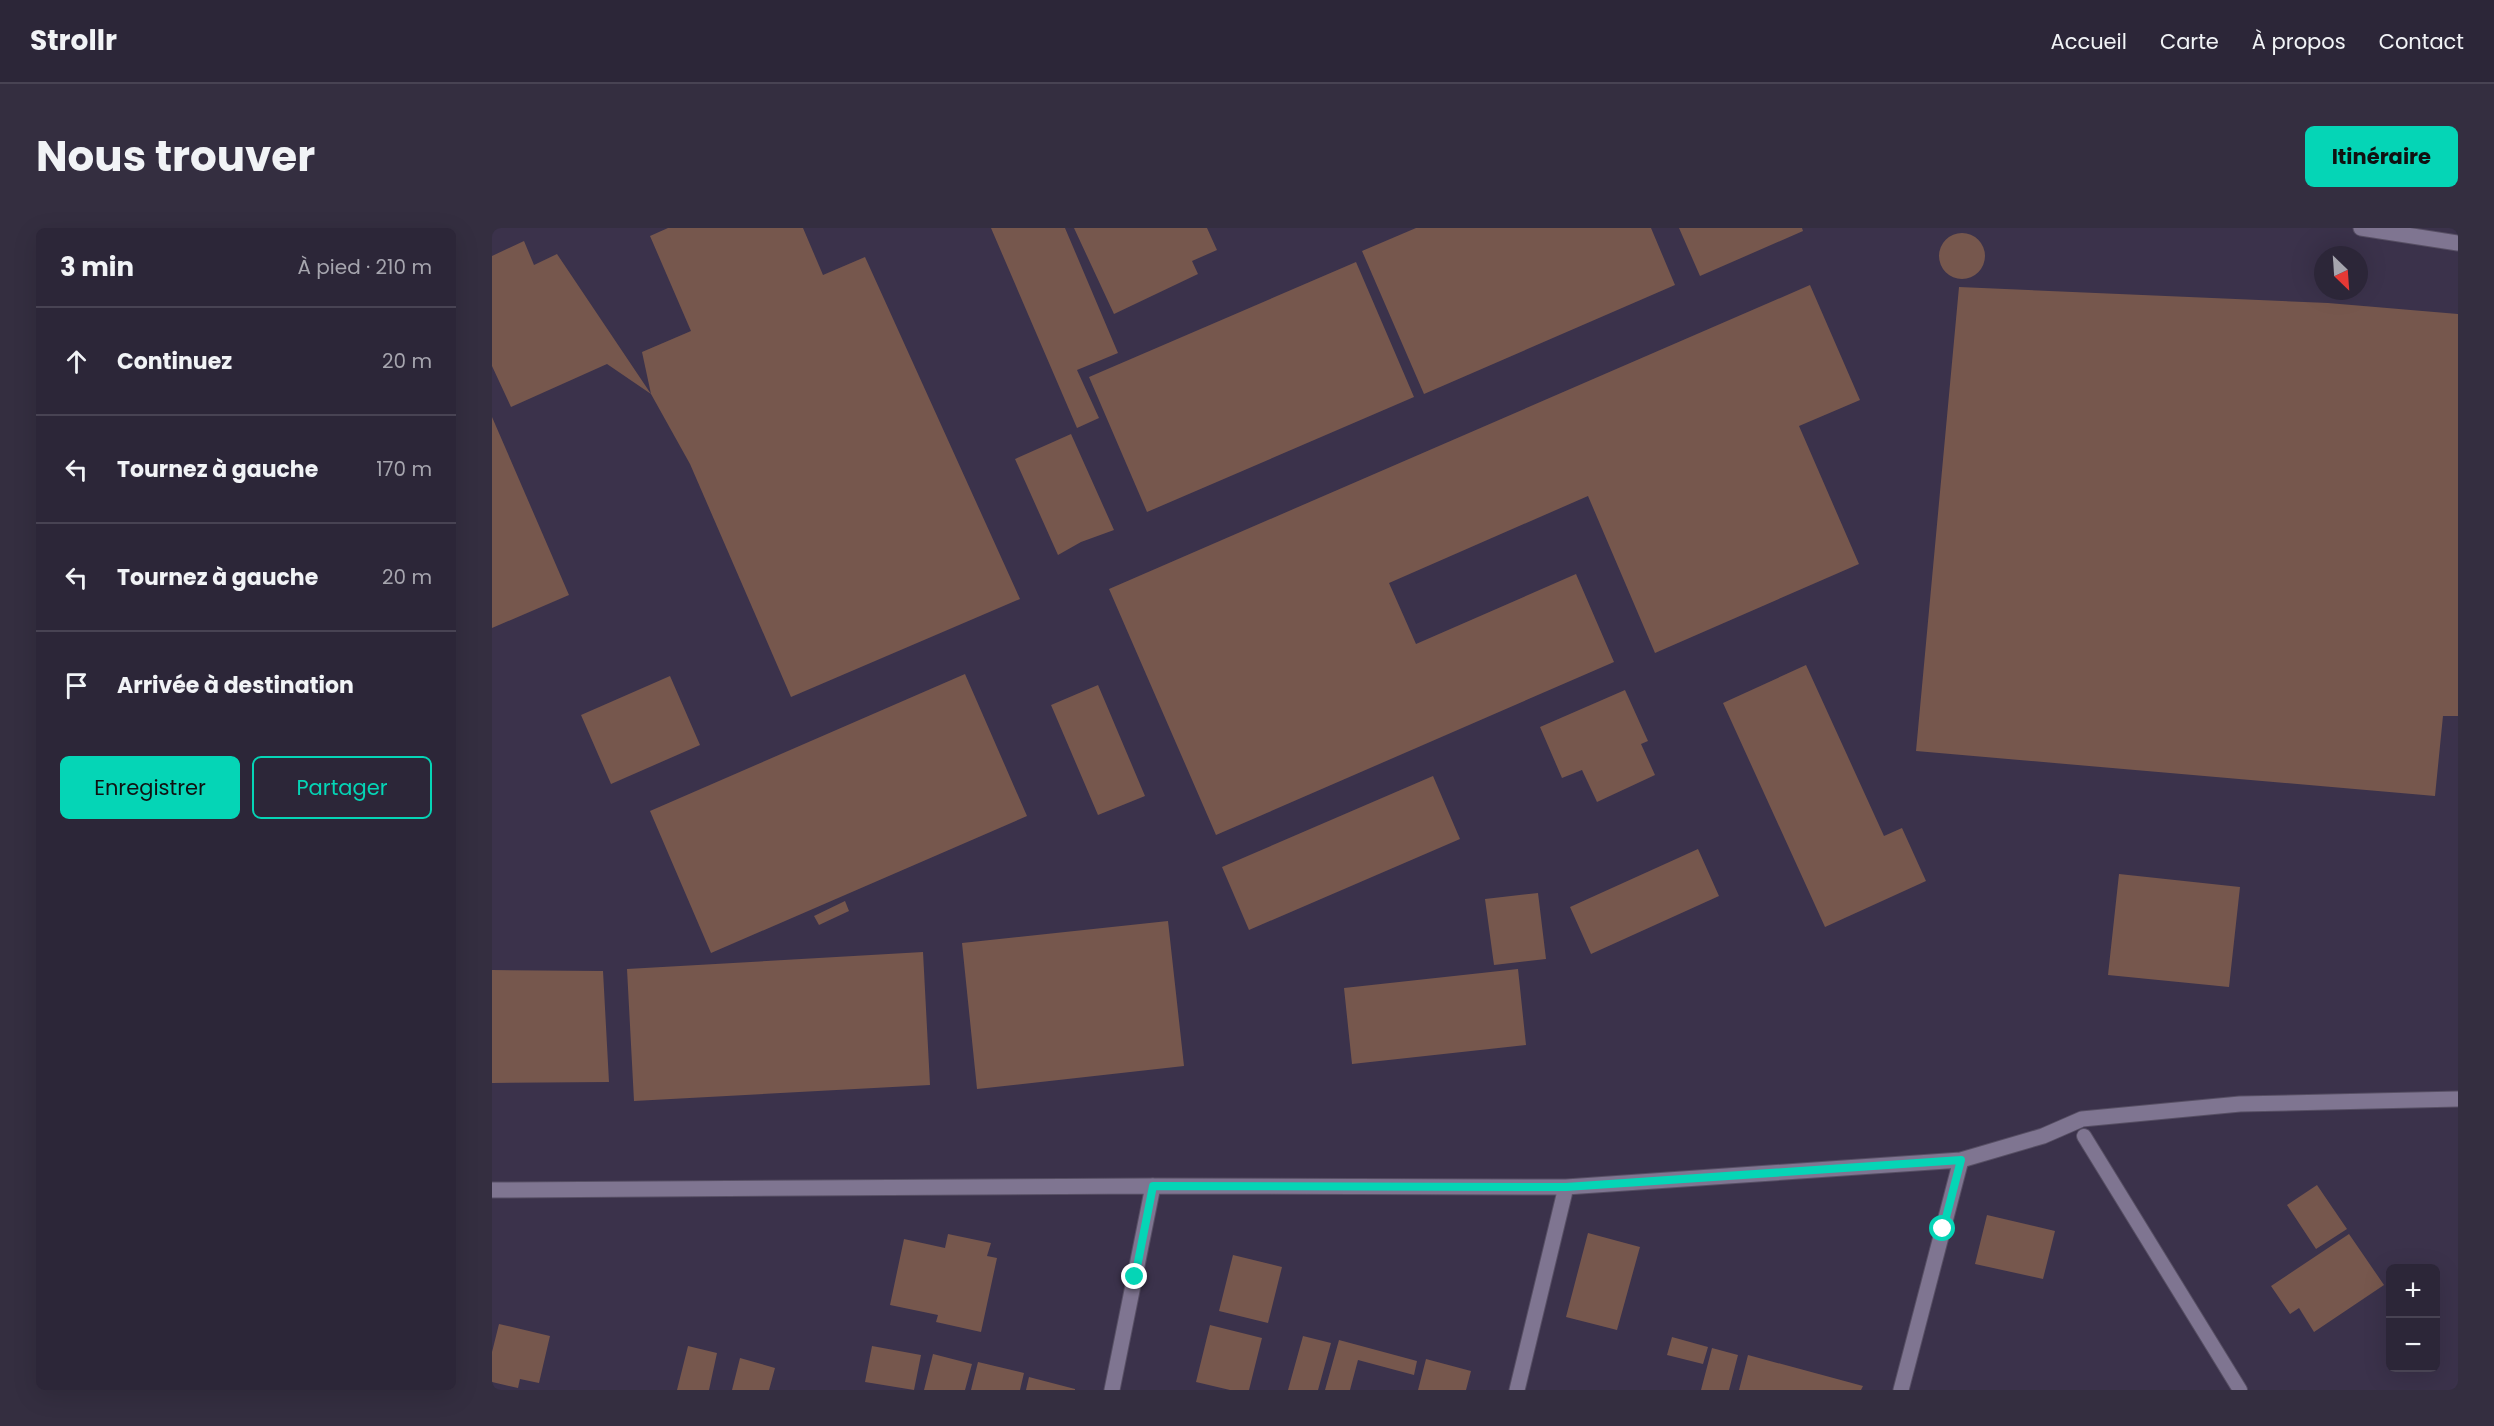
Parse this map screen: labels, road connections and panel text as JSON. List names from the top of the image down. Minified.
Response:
{"north":"bottom right","page":{"header":"Strollr","nav":["Accueil","Carte","À propos","Contact"],"title":"Nous trouver","buttons":["Itinéraire",["Enregistrer","Partager"]],"heading":["3 min","À pied · 210 m"],"list":[["Continuez","20 m"],["Tournez à gauche","170 m"],["Tournez à gauche","20 m"],"Arrivée à destination"],"map_buttons":["+","−"]}}
